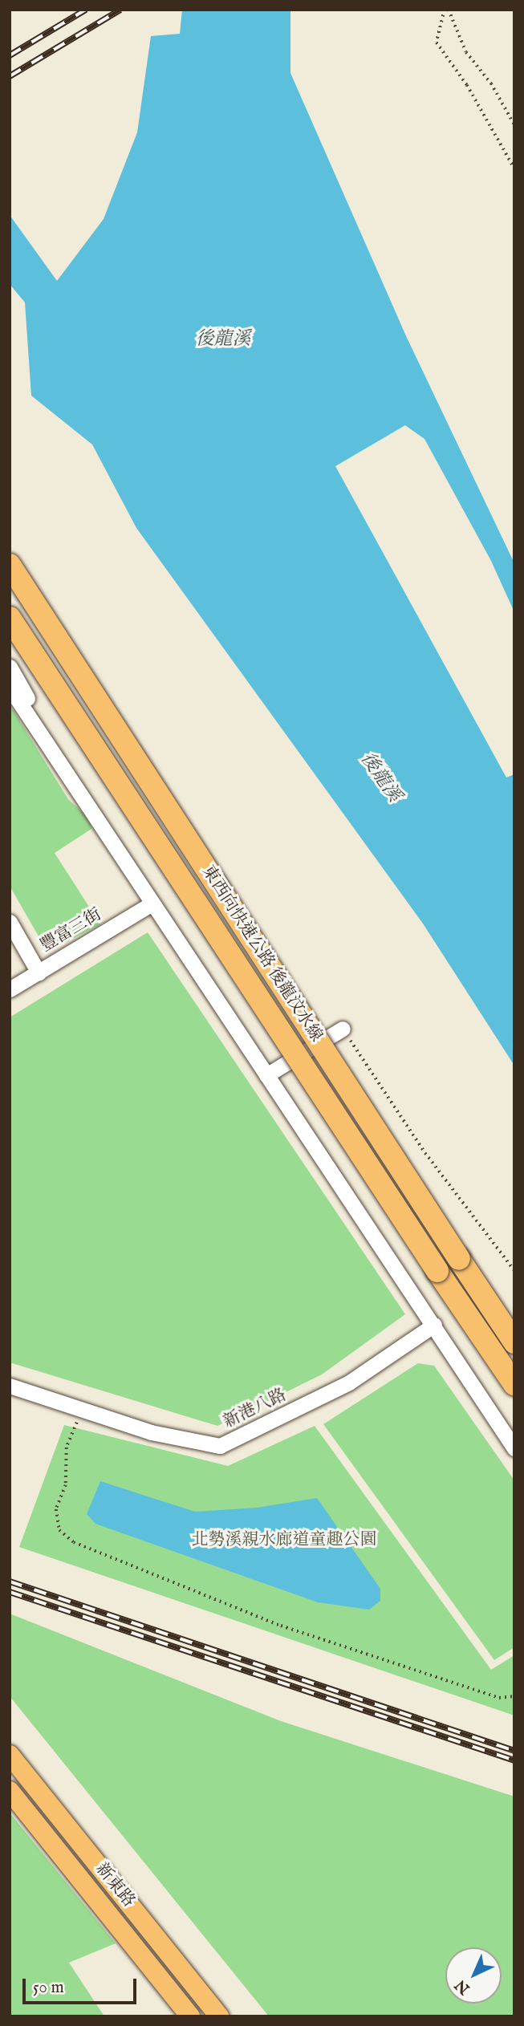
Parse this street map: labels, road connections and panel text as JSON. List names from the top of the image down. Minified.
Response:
{"streets":{"highway":["東西向快速公路 後龍汶水線"],"main road":["新東路"],"street":["豐富三街","新港八路"]},"water":["後龍溪"],"parks":["北勢溪親水廊道童趣公園"],"scale_bar":"50 m","north":"bottom left"}
